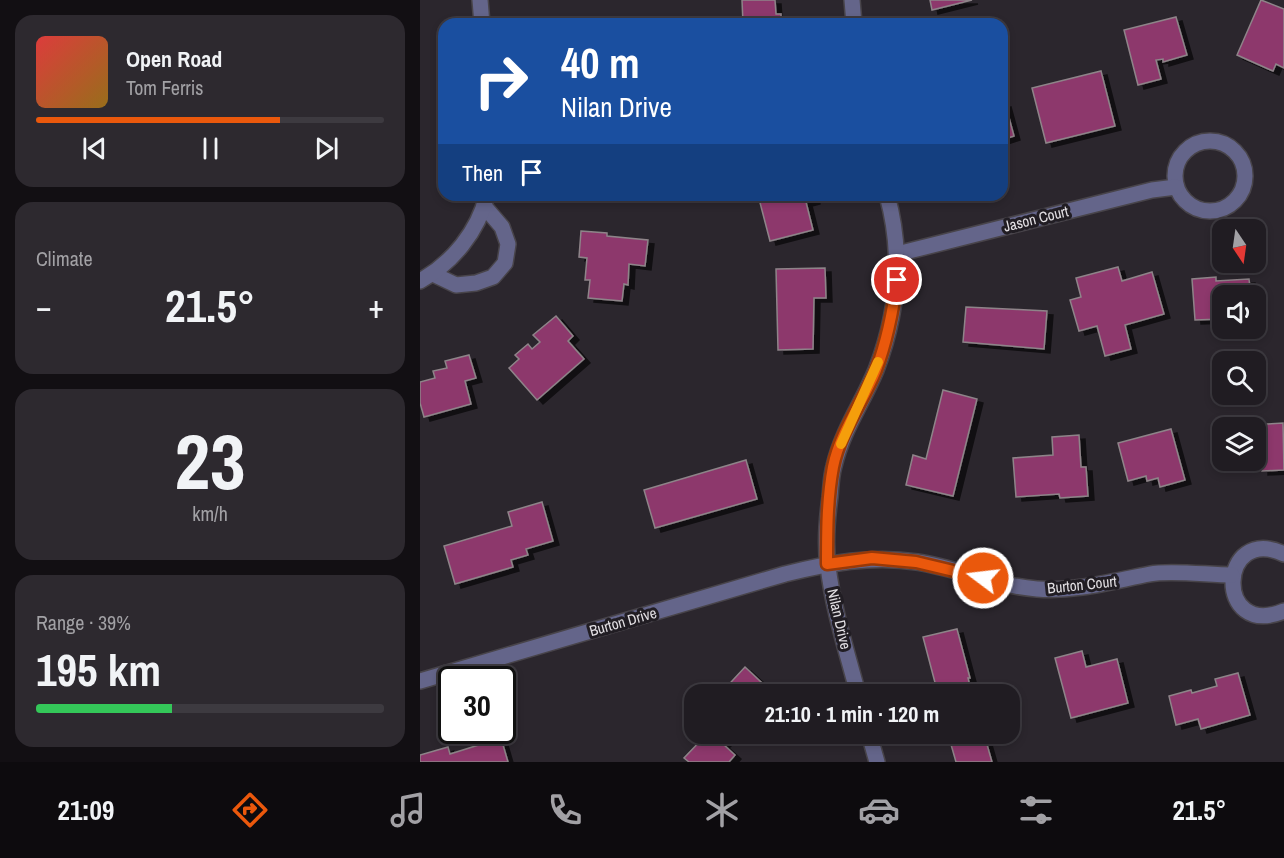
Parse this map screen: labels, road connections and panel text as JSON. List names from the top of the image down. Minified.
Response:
{"streets":{"street":["Jason Court","Burton Court","Nilan Drive","Burton Drive"]},"crossings":[["Jason Court","Nilan Drive"],["Burton Court","Nilan Drive"],["Burton Court","Burton Drive"],["Nilan Drive","Burton Drive"]],"north":"bottom","page":{"turn":["40 m","Nilan Drive"],"song":["Open Road","Tom Ferris"],"then":"Then","tile":["Climate",["23","km/h"],["Range · 39%","195 km"]],"heat":["−","21.5°","+"],"limit":"30","trip":"21:10 · 1 min · 120 m","tabs":["21:09","21.5°"]}}
